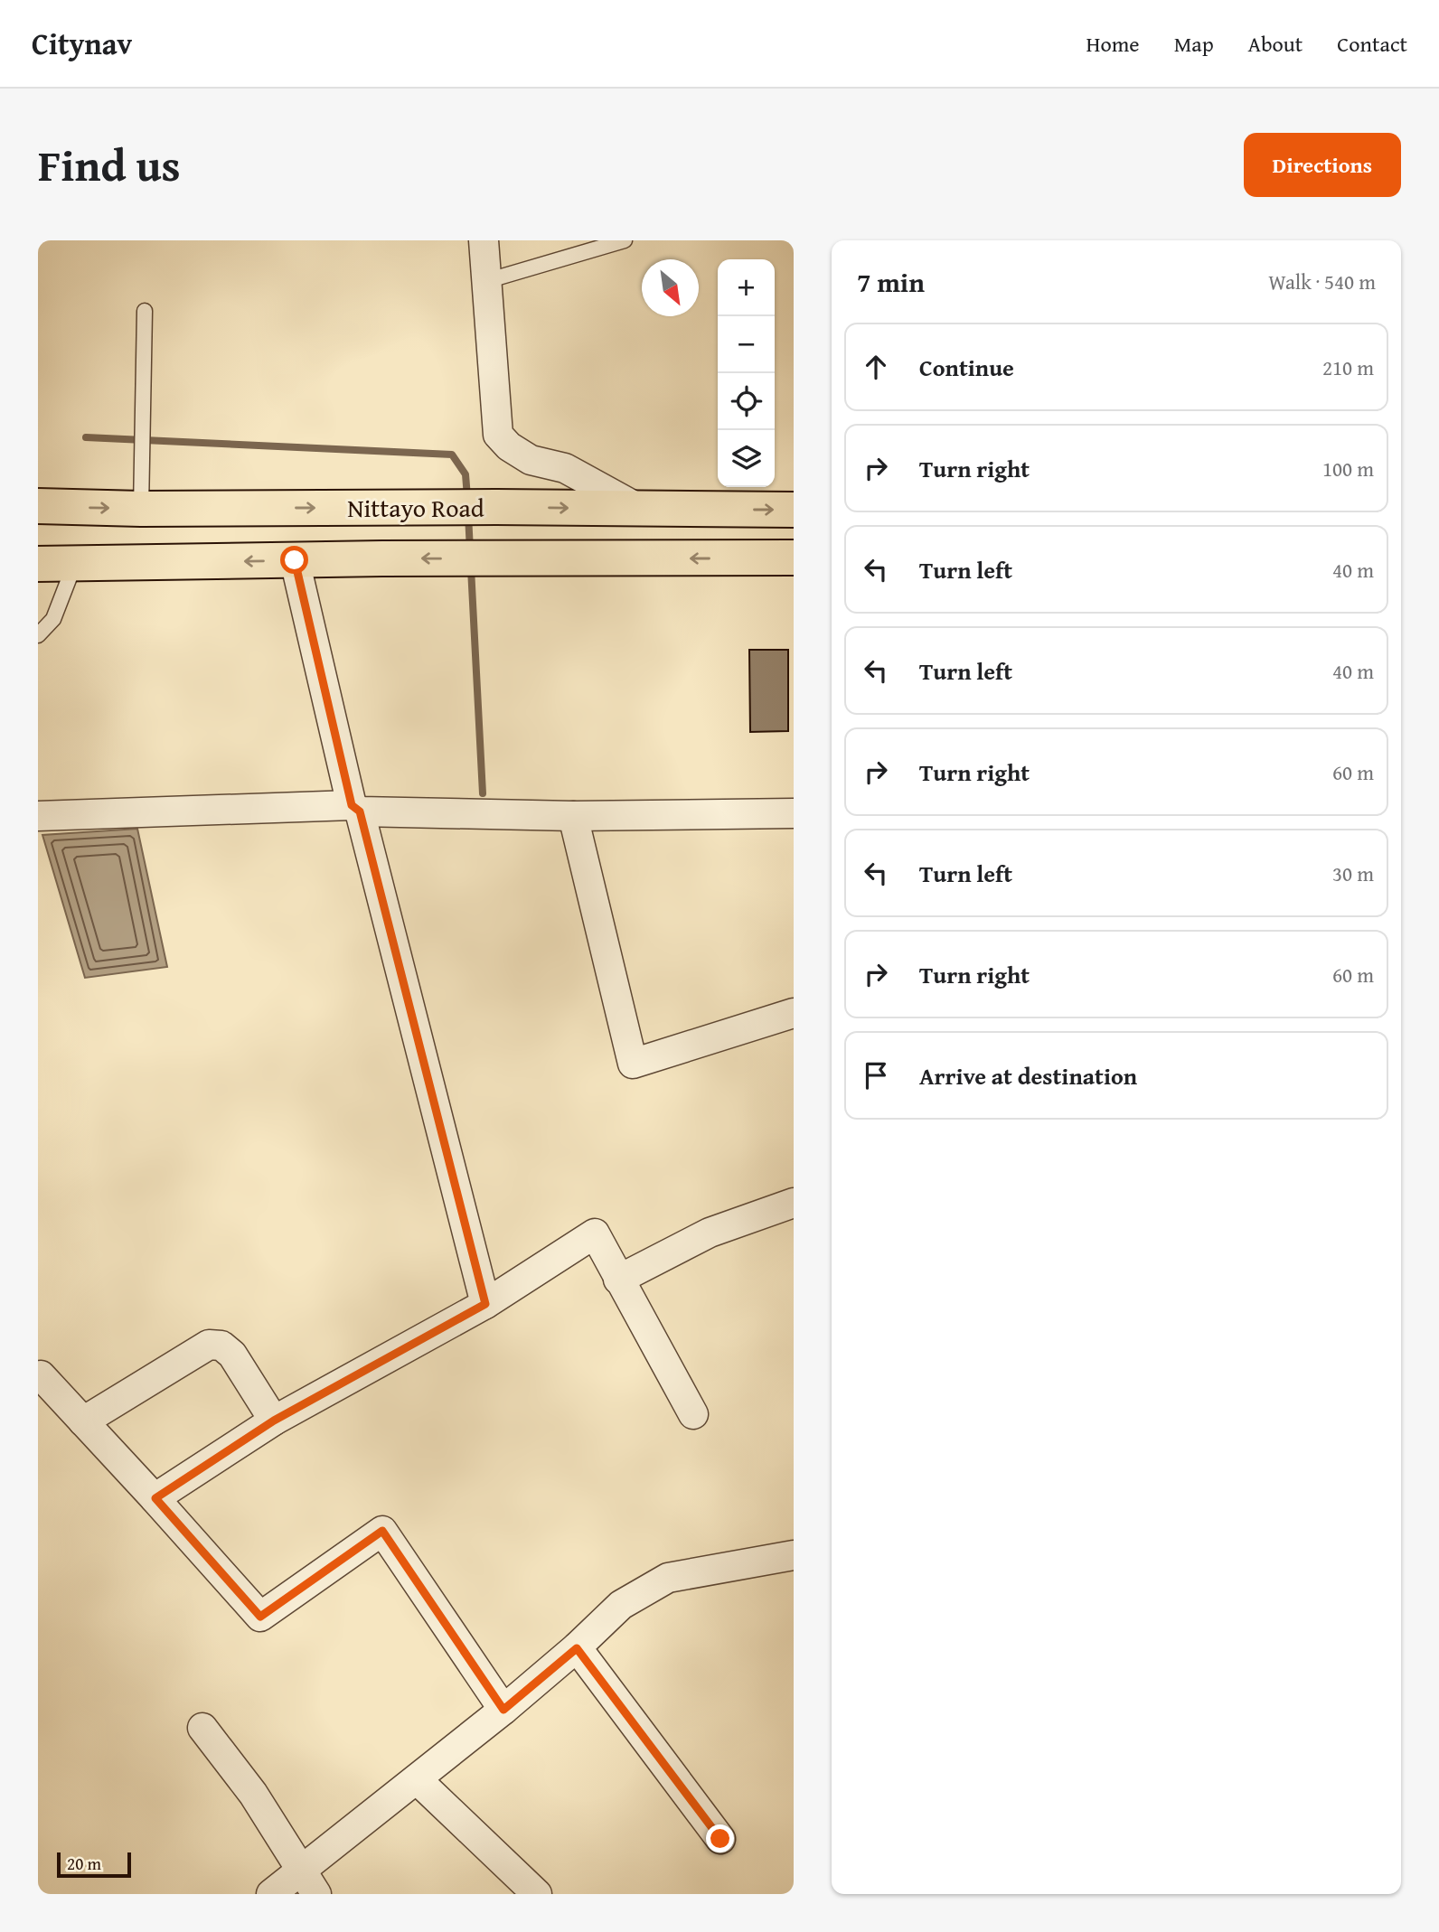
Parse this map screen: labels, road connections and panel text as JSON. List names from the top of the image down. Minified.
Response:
{"streets":{"highway":["Nittayo Road"]},"scale_bar":"20 m","north":"bottom right","page":{"header":"Citynav","nav":["Home","Map","About","Contact"],"title":"Find us","buttons":"Directions","heading":["7 min","Walk · 540 m"],"map_buttons":["+","−"],"list":[["Continue","210 m"],["Turn right","100 m"],["Turn left","40 m"],["Turn left","40 m"],["Turn right","60 m"],["Turn left","30 m"],["Turn right","60 m"],"Arrive at destination"],"scale":"20 m"}}
